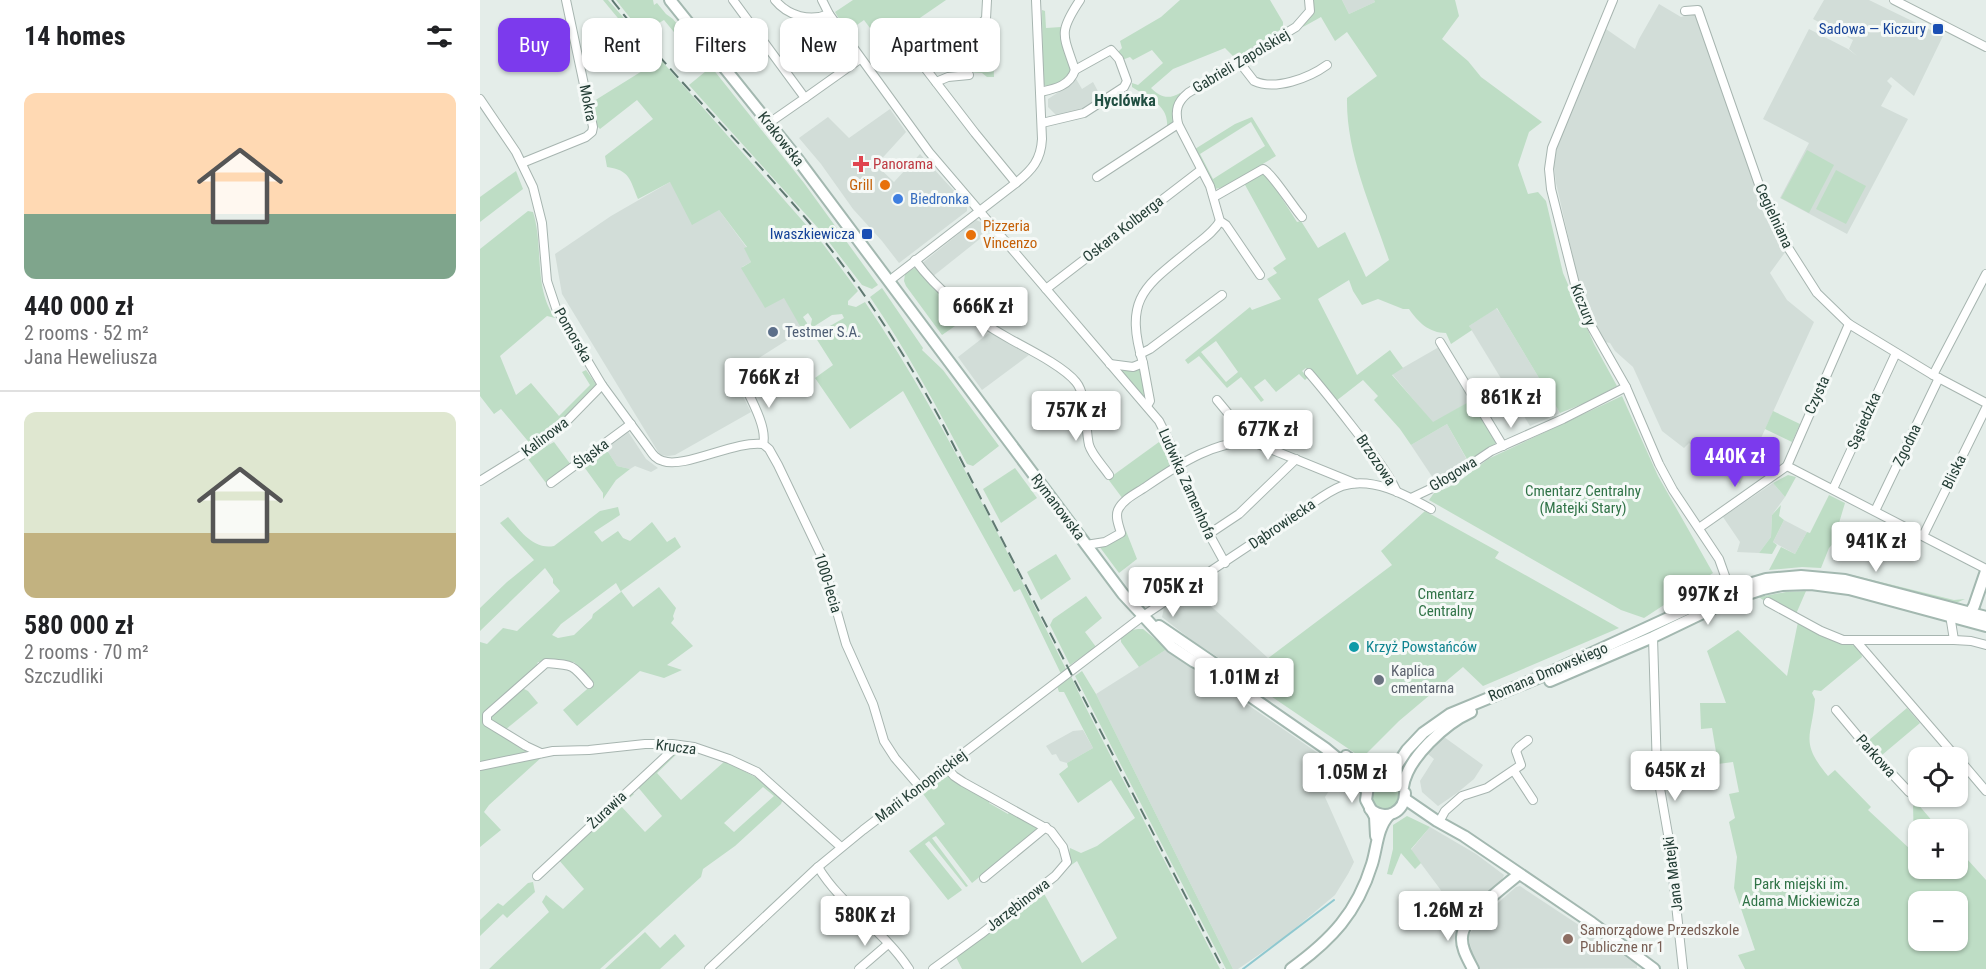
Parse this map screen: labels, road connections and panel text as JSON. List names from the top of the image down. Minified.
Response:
{"streets":{"main road":["Krakowska","Rymanowska","Romana Dmowskiego"],"street":["Gabrieli Zapolskiej","Mokra","Cegielniana","Oskara Kolberga","Kiczury","Pomorska","Czysta","Sąsiedzka","Kalinowa","Zgodna","Śląska","Brzozowa","Bliska","Głogowa","Ludwika Zamenhofa","Dąbrowiecka","1000-lecia","Krucza","Parkowa","Marii Konopnickiej","Żurawia","Jana Matejki","Jarzębinowa"]},"crossings":[["Mokra","Pomorska"],["Krakowska","Rymanowska"],["Cegielniana","Czysta"],["Cegielniana","Sąsiedzka"],["Cegielniana","Zgodna"],["Cegielniana","Bliska"],["Oskara Kolberga","Ludwika Zamenhofa"],["Kiczury","Głogowa"],["Kiczury","Romana Dmowskiego"],["Pomorska","Kalinowa"],["Pomorska","Śląska"],["Pomorska","1000-lecia"],["Ludwika Zamenhofa","Dąbrowiecka"],["Rymanowska","Dąbrowiecka"],["Rymanowska","Romana Dmowskiego"],["Rymanowska","Marii Konopnickiej"],["Dąbrowiecka","Marii Konopnickiej"],["1000-lecia","Marii Konopnickiej"],["Romana Dmowskiego","Jana Matejki"],["Krucza","Marii Konopnickiej"],["Krucza","Żurawia"],["Marii Konopnickiej","Jarzębinowa"]],"districts":["Hyclówka"],"parks":["Cmentarz Centralny (Matejki Stary)","Cmentarz Centralny","Park miejski im. Adama Mickiewicza"],"places":{"transit":["Sadowa — Kiczury","Iwaszkiewicza"],"health":["Panorama"],"other":["Grill","Biedronka","Pizzeria Vincenzo","Testmer S.A.","Krzyż Powstańców","Kaplica cmentarna","Samorządowe Przedszkole Publiczne nr 1"]},"page":{"heading":"14 homes","chip":["Buy","Rent","Filters","New","Apartment"],"list":[{"name":"440 000 zł","note":"2 rooms · 52 m² · Jana Heweliusza"},{"name":"580 000 zł","note":"2 rooms · 70 m² · Szczudliki"}],"price":["666K zł","766K zł","861K zł","757K zł","677K zł","440K zł","941K zł","705K zł","997K zł","1.01M zł","645K zł","1.05M zł","1.26M zł","580K zł"],"map_buttons":["+","−"]}}
